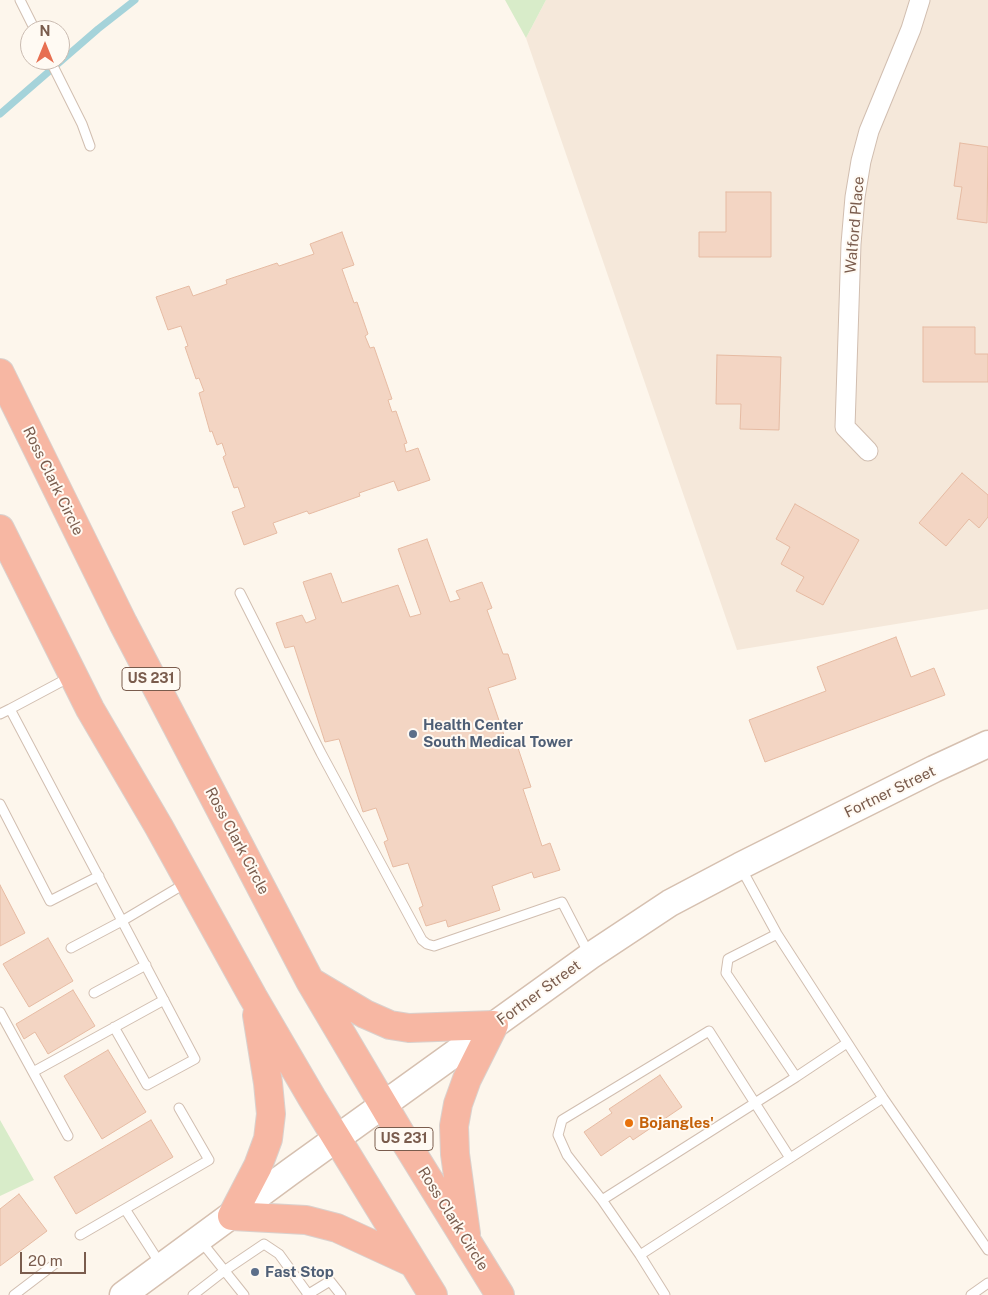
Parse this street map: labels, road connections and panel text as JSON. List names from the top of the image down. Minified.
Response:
{"streets":{"highway":["Ross Clark Circle","US 231"],"street":["Walford Place","Fortner Street"]},"crossings":[["Ross Clark Circle","Fortner Street"]],"places":["Health Center South Medical Tower","Bojangles'","Fast Stop"],"scale_bar":"20 m","north":"top"}
